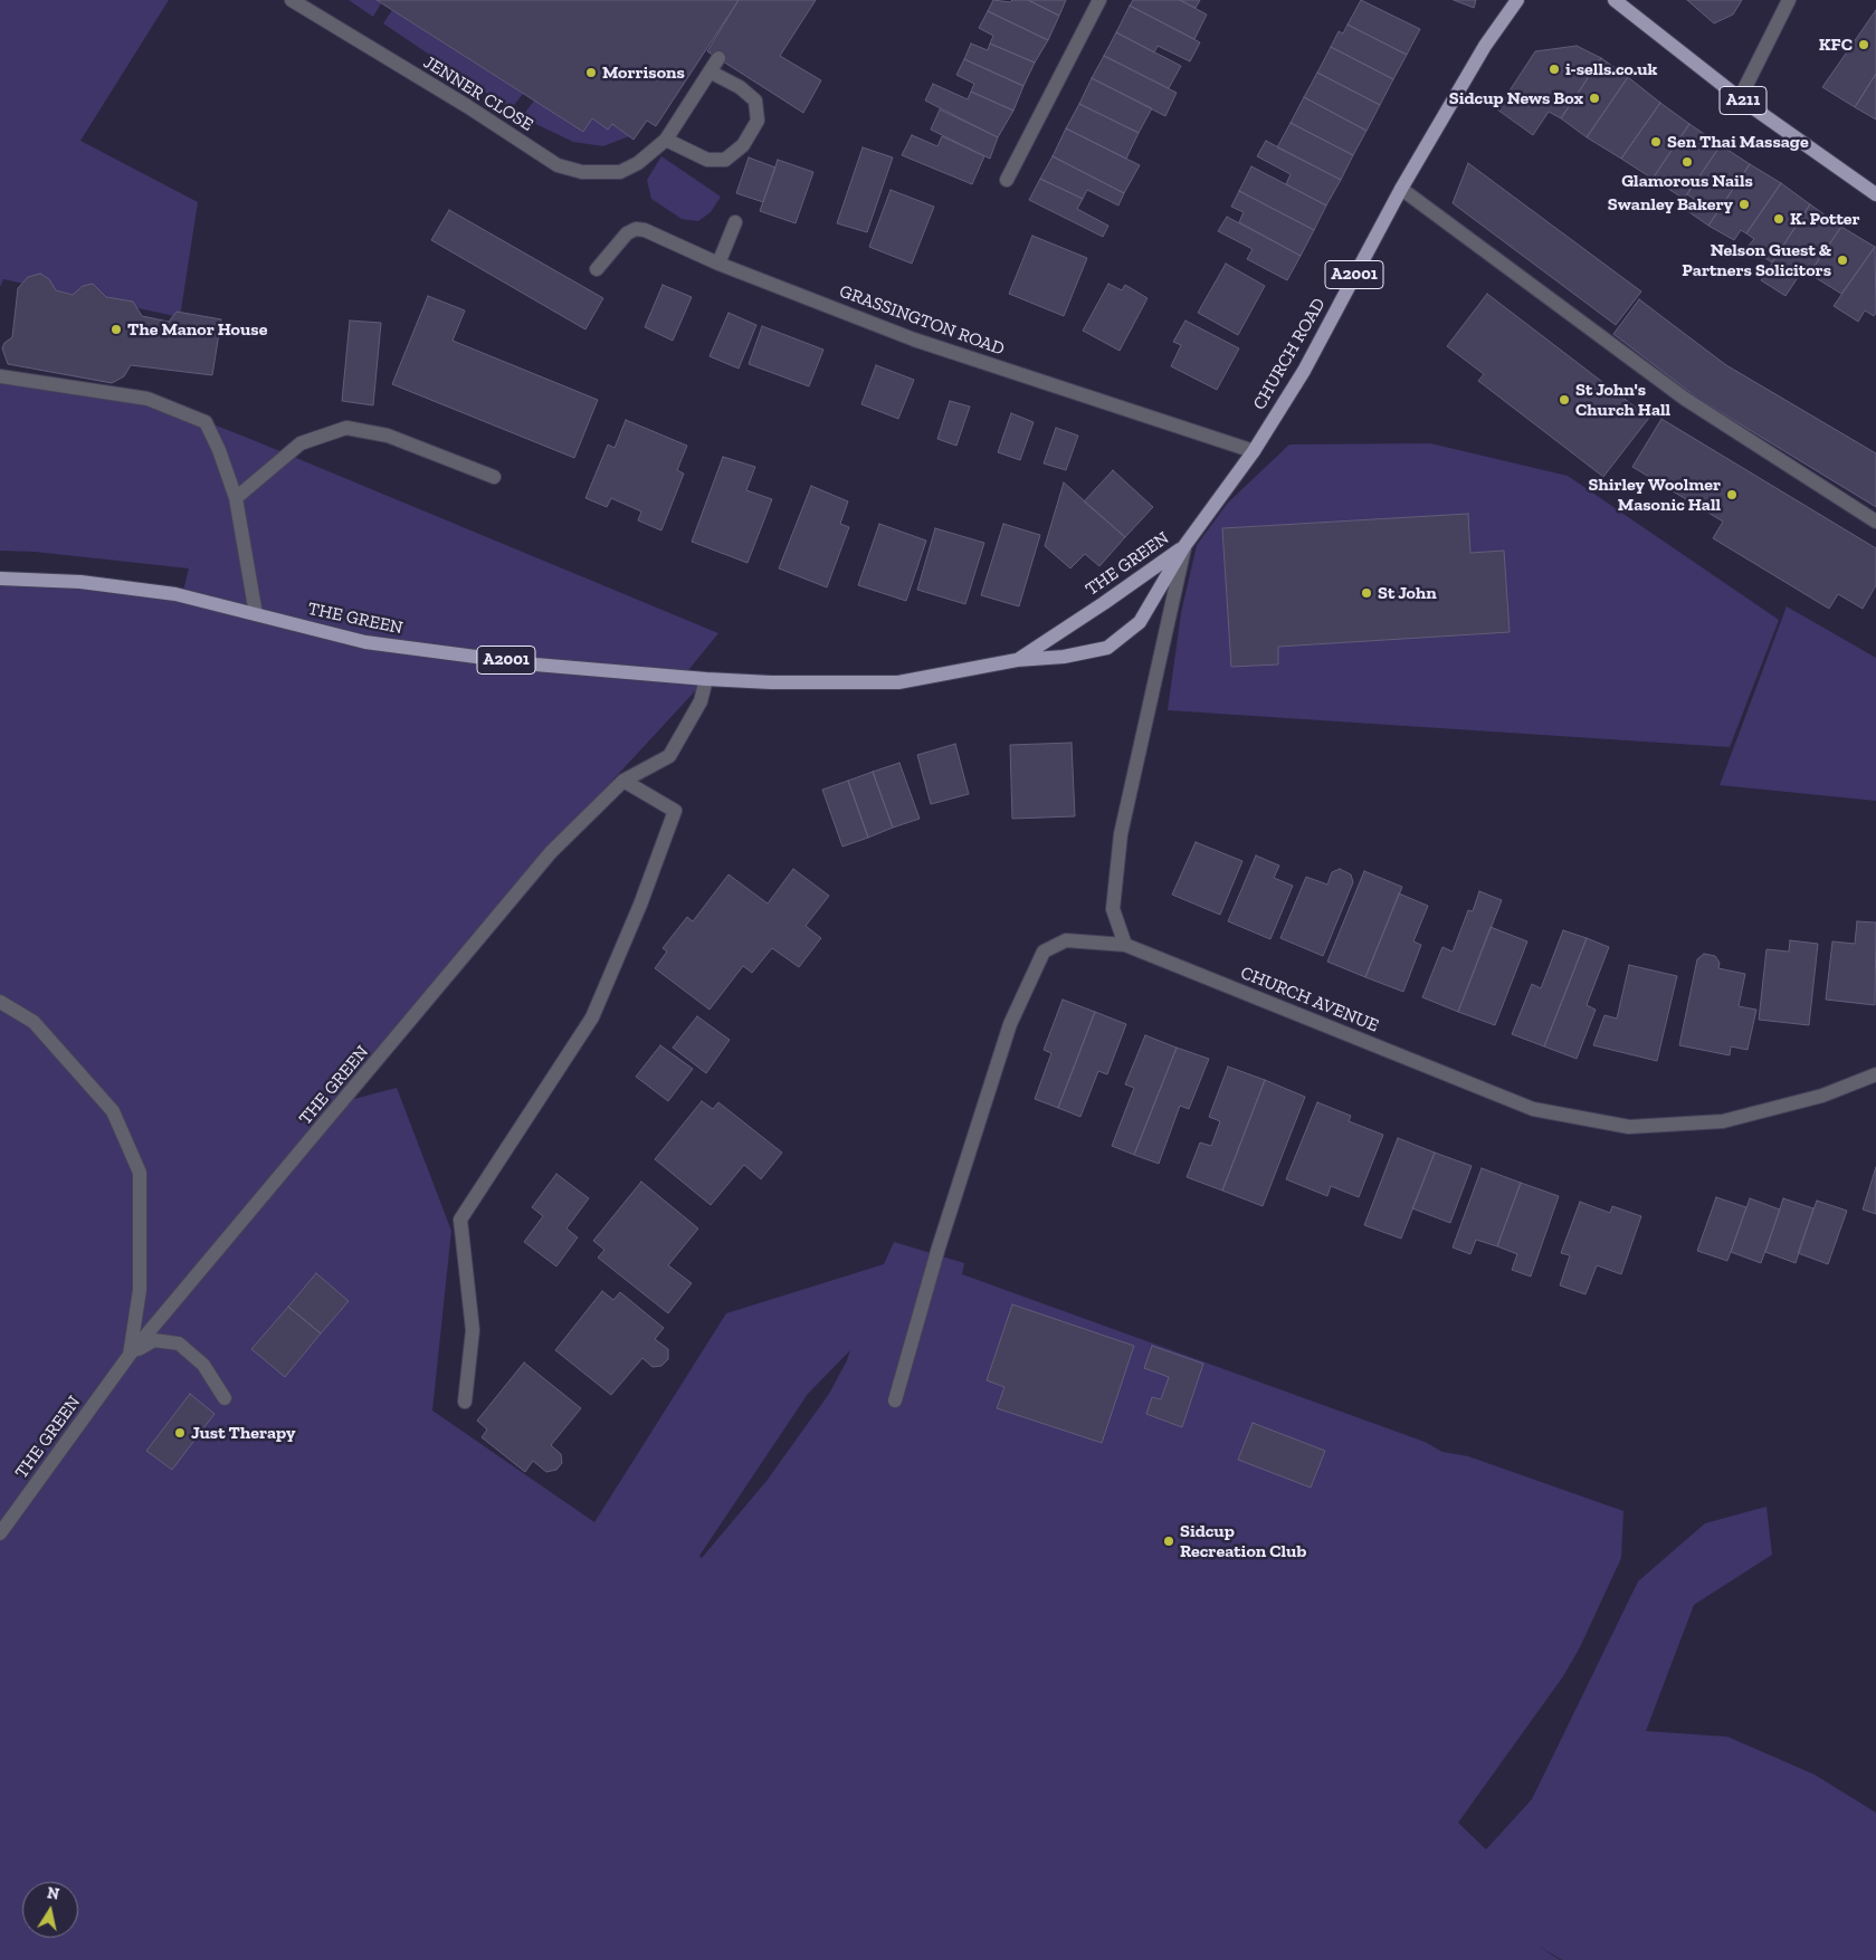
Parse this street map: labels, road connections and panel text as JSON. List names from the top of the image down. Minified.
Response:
{"streets":{"main road":["A211","A2001","CHURCH ROAD","THE GREEN"],"street":["JENNER CLOSE","GRASSINGTON ROAD","CHURCH AVENUE"]},"crossings":[["GRASSINGTON ROAD","CHURCH ROAD"],["CHURCH ROAD","THE GREEN"]],"places":["KFC","i-sells.co.uk","Morrisons","Sidcup News Box","Sen Thai Massage","Glamorous Nails","Swanley Bakery","K. Potter","Nelson Guest & Partners Solicitors","The Manor House","St John's Church Hall","Shirley Woolmer Masonic Hall","St John","Just Therapy","Sidcup Recreation Club"],"north":"top"}
